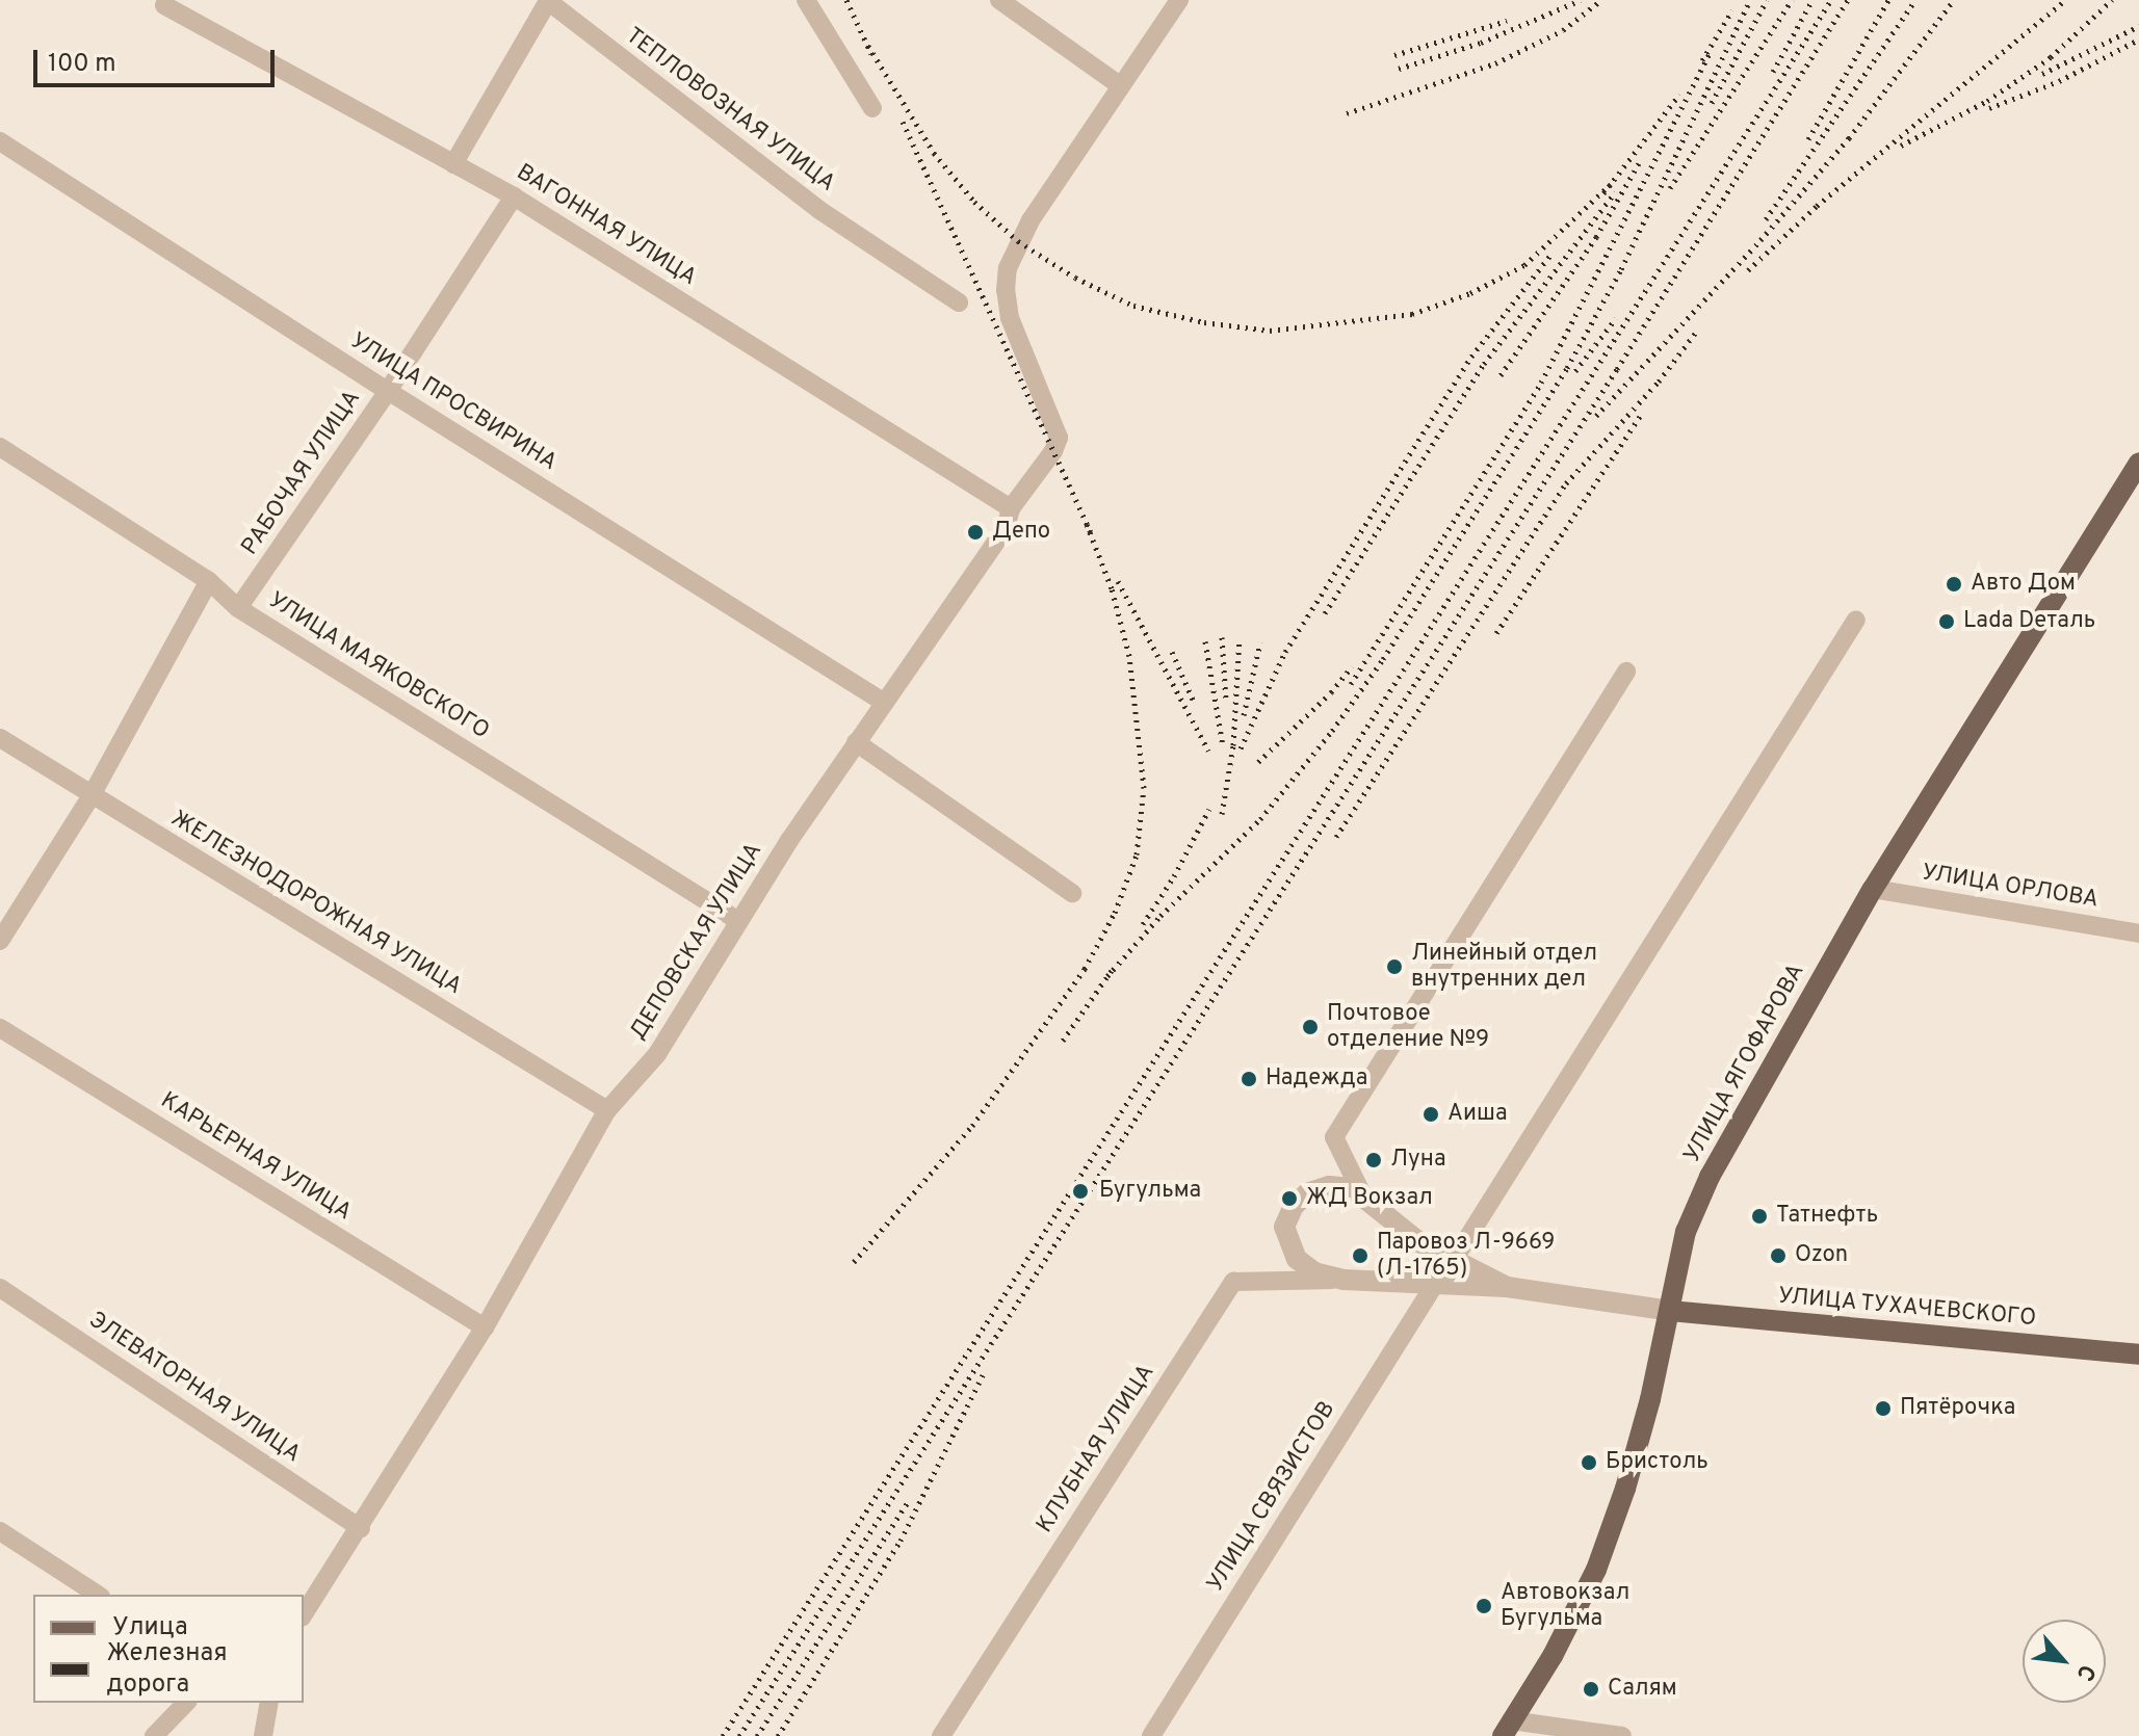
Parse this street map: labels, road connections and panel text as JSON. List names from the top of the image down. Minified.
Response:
{"streets":{"main road":["УЛИЦА ЯГОФАРОВА","УЛИЦА ТУХАЧЕВСКОГО"],"street":["ТЕПЛОВОЗНАЯ УЛИЦА","ВАГОННАЯ УЛИЦА","УЛИЦА ПРОСВИРИНА","РАБОЧАЯ УЛИЦА","УЛИЦА МАЯКОВСКОГО","УЛИЦА ОРЛОВА","ЖЕЛЕЗНОДОРОЖНАЯ УЛИЦА","ДЕПОВСКАЯ УЛИЦА","КАРЬЕРНАЯ УЛИЦА","ЭЛЕВАТОРНАЯ УЛИЦА","КЛУБНАЯ УЛИЦА","УЛИЦА СВЯЗИСТОВ"]},"crossings":[["ТЕПЛОВОЗНАЯ УЛИЦА","ВАГОННАЯ УЛИЦА"],["ВАГОННАЯ УЛИЦА","РАБОЧАЯ УЛИЦА"],["ВАГОННАЯ УЛИЦА","ДЕПОВСКАЯ УЛИЦА"],["УЛИЦА ПРОСВИРИНА","РАБОЧАЯ УЛИЦА"],["УЛИЦА ПРОСВИРИНА","ДЕПОВСКАЯ УЛИЦА"],["РАБОЧАЯ УЛИЦА","УЛИЦА МАЯКОВСКОГО"],["УЛИЦА МАЯКОВСКОГО","ДЕПОВСКАЯ УЛИЦА"],["УЛИЦА ОРЛОВА","УЛИЦА ЯГОФАРОВА"],["ЖЕЛЕЗНОДОРОЖНАЯ УЛИЦА","ДЕПОВСКАЯ УЛИЦА"],["ДЕПОВСКАЯ УЛИЦА","КАРЬЕРНАЯ УЛИЦА"],["ДЕПОВСКАЯ УЛИЦА","ЭЛЕВАТОРНАЯ УЛИЦА"],["УЛИЦА ЯГОФАРОВА","УЛИЦА ТУХАЧЕВСКОГО"]],"places":["Депо","Авто Дом","Lada Dеталь","Линейный отдел внутренних дел","Почтовое отделение №9","Надежда","Аиша","Луна","Бугульма","ЖД Вокзал","Татнефть","Паровоз Л-9669 (Л-1765)","Ozon","Пятёрочка","Бристоль","Автовокзал Бугульма","Салям"],"legend":["Улица","Железная дорога"],"scale_bar":"100 m","north":"bottom right"}
